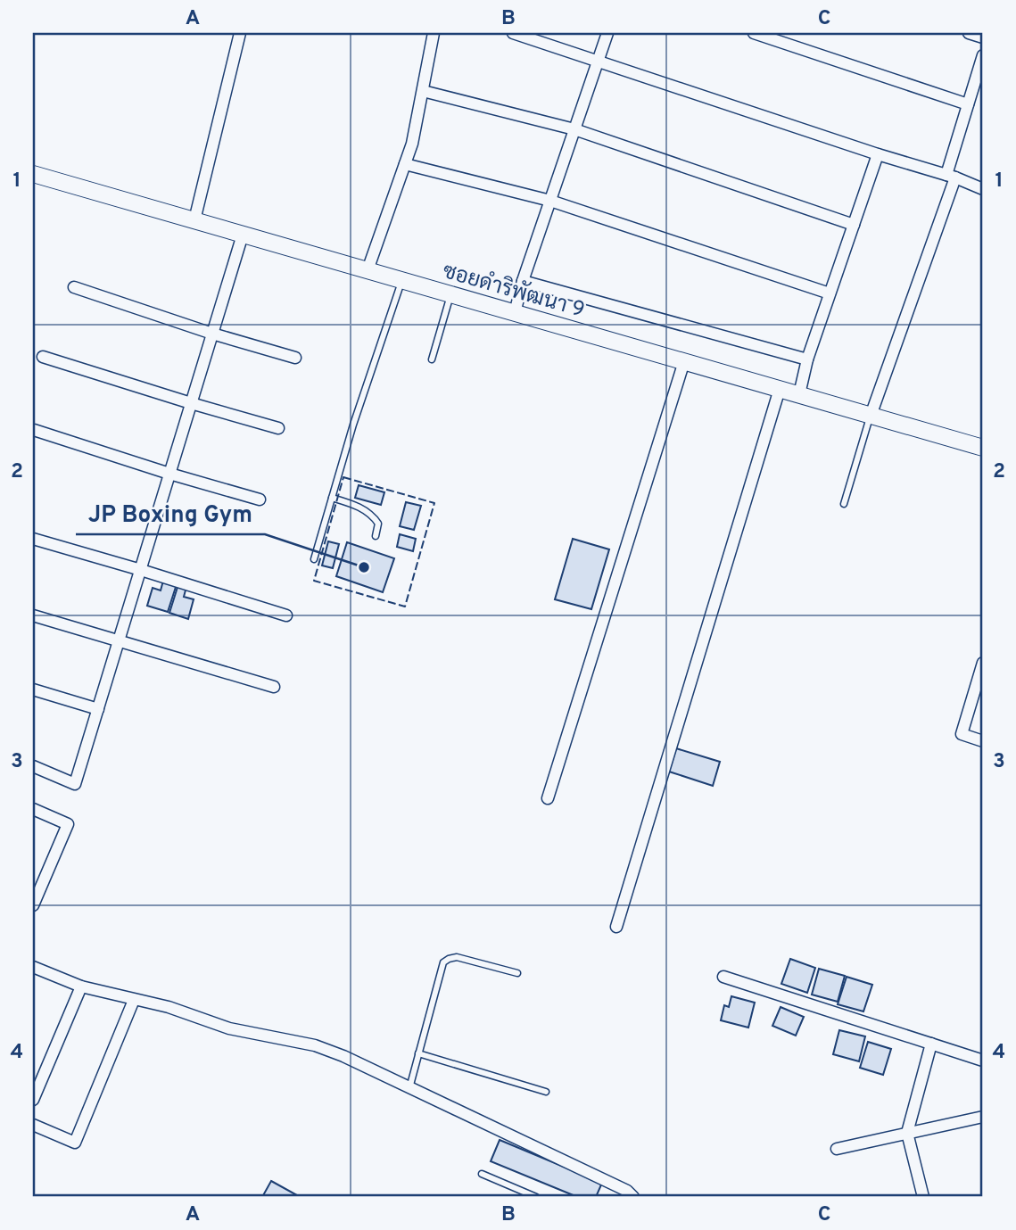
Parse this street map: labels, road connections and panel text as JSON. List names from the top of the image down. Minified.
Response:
{"streets":{"street":["ซอยดำริพัฒนา 9"]},"places":["JP Boxing Gym"],"grid":{"columns":["A","B","C"],"rows":["1","2","3","4"]}}
